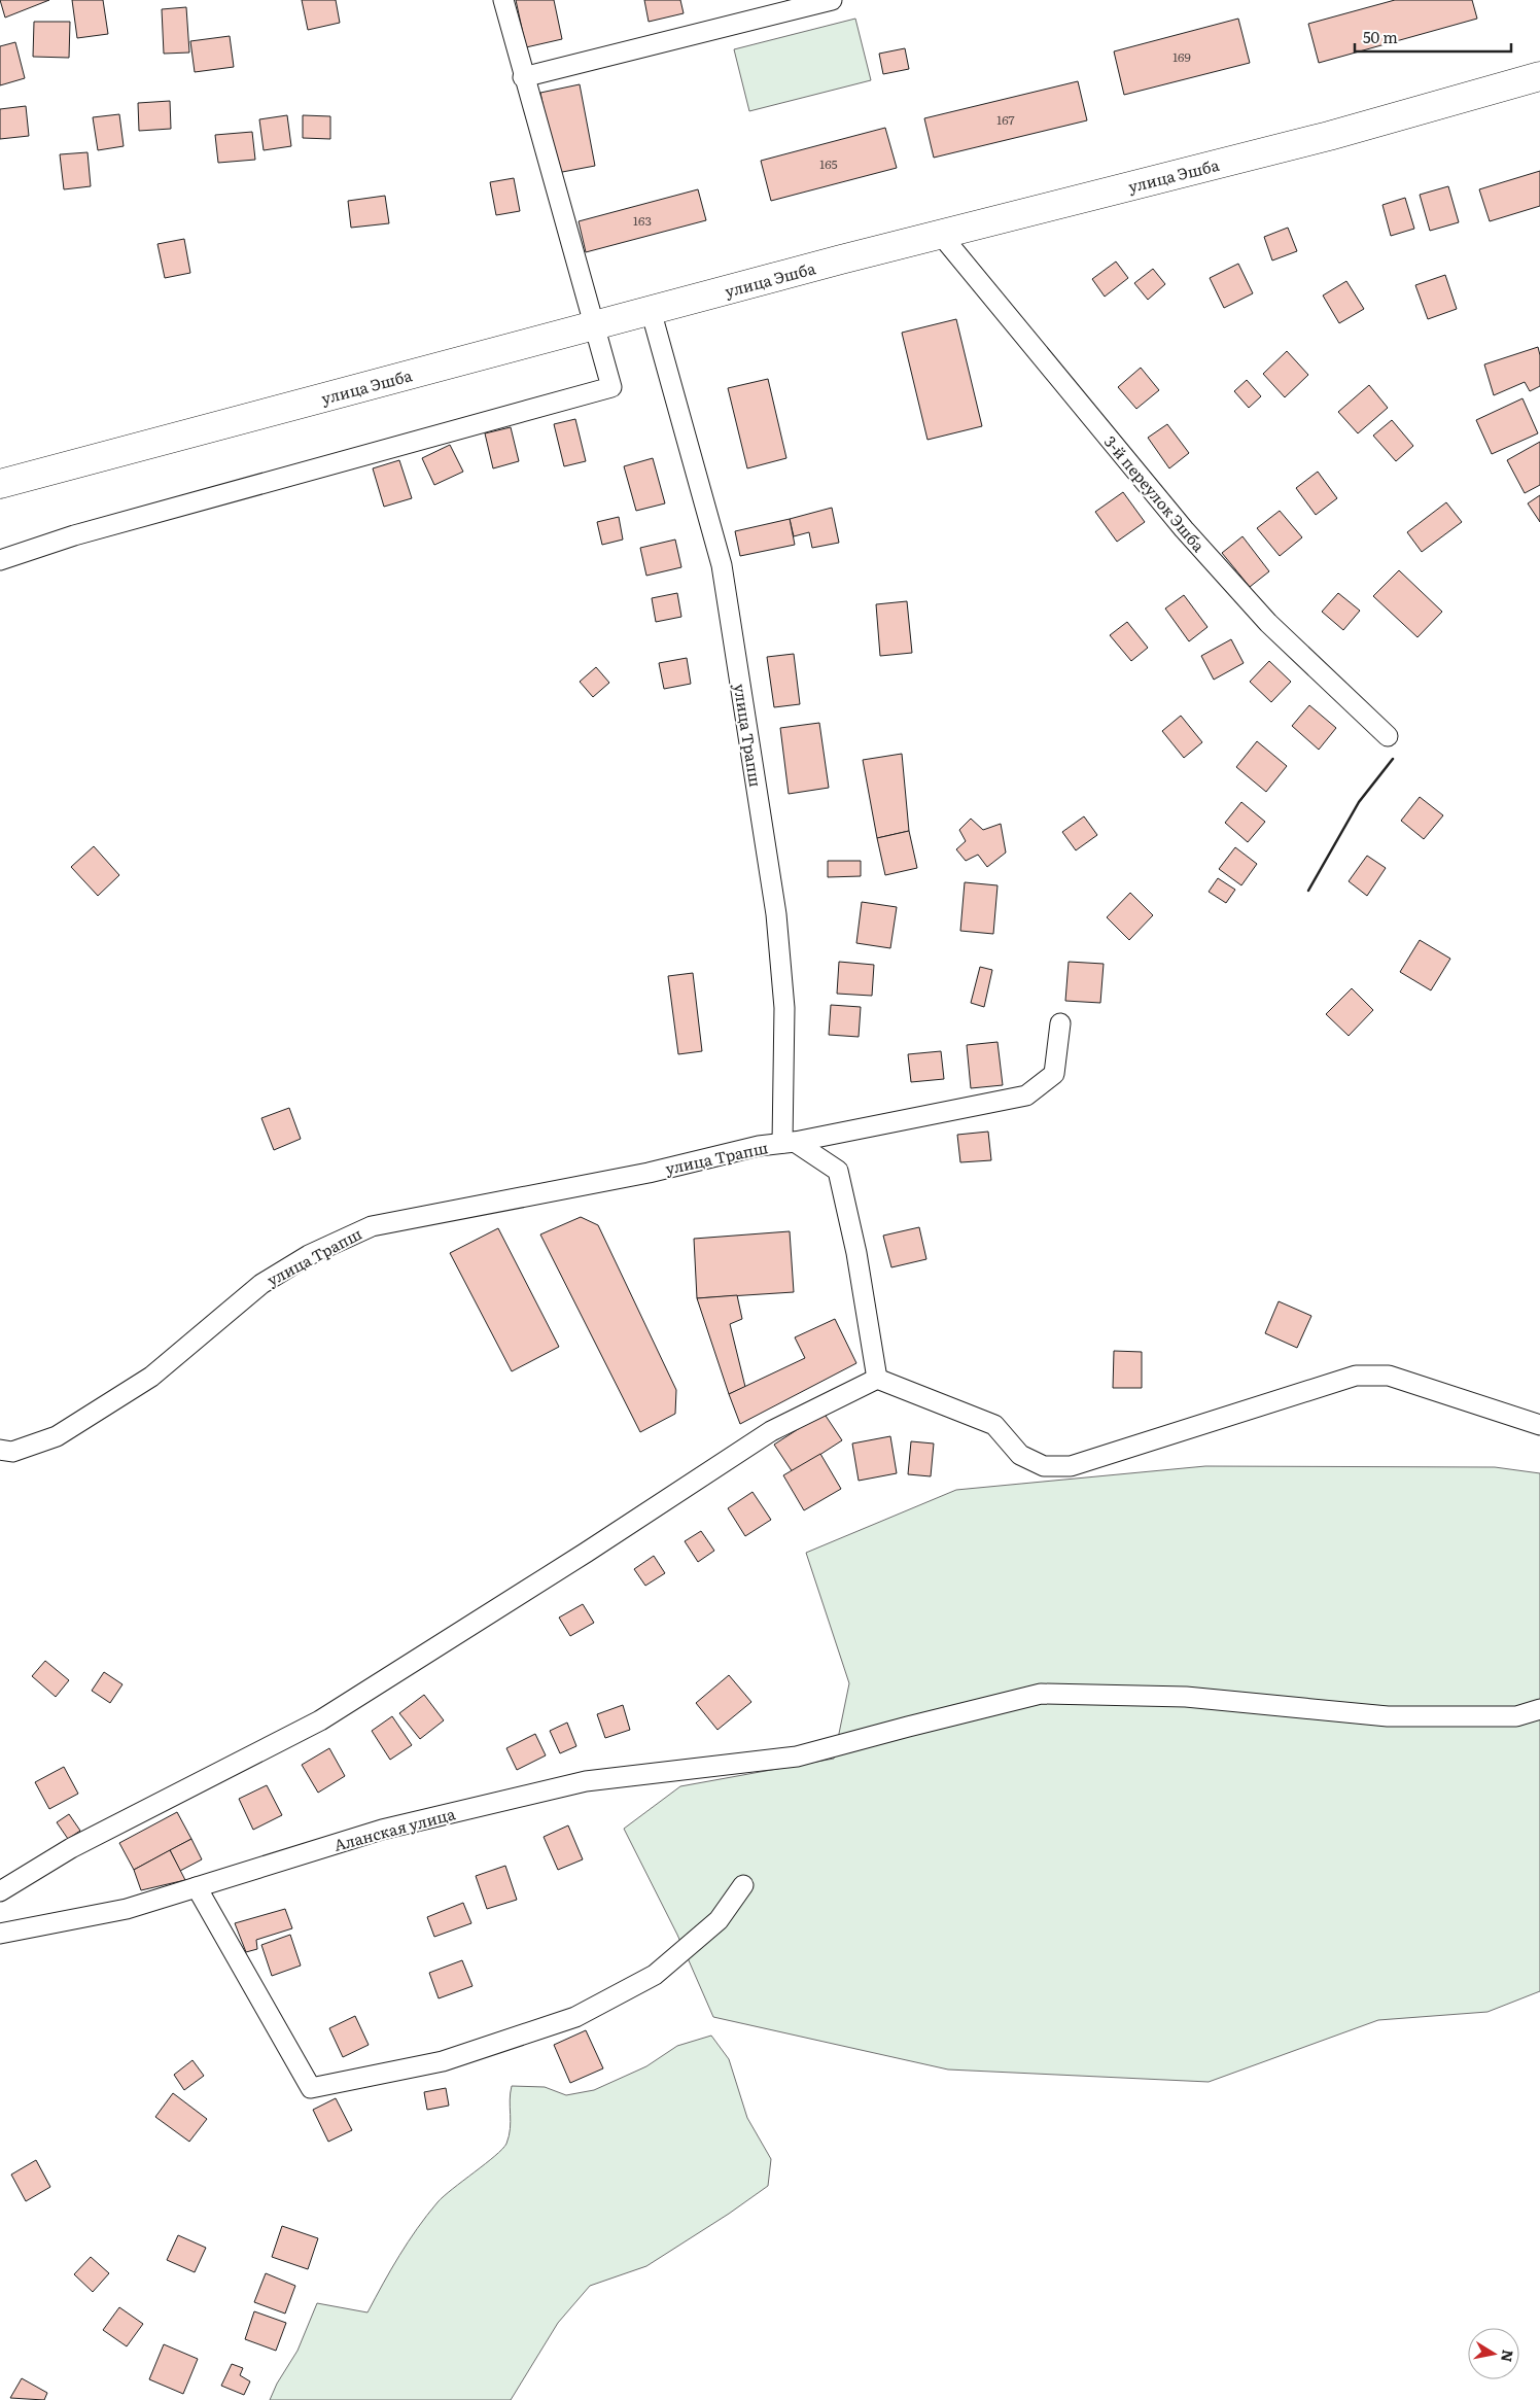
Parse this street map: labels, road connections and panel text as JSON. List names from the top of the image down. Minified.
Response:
{"streets":{"highway":["улица Эшба"],"street":["3-й переулок Эшба","улица Трапш","Аланская улица"]},"crossings":[["улица Эшба","3-й переулок Эшба"],["улица Эшба","улица Трапш"]],"house_numbers":["169","167","165","163"],"scale_bar":"50 m","north":"right"}
